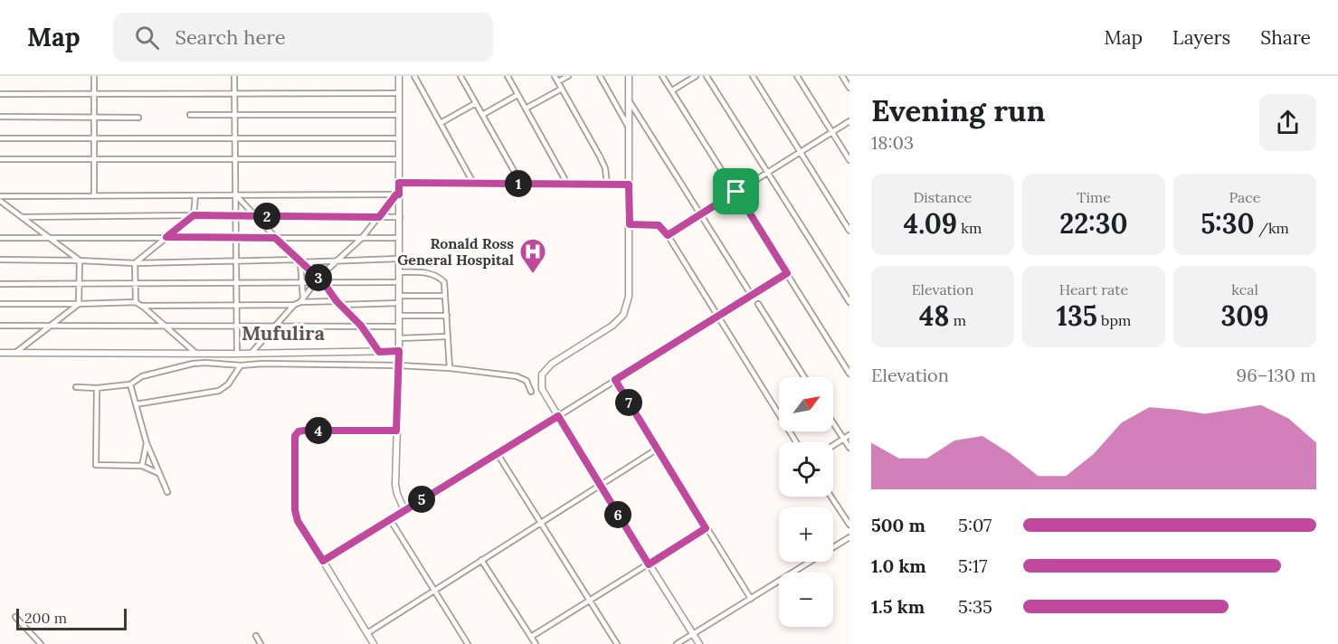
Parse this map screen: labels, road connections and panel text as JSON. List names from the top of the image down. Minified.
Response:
{"districts":["Mufulira"],"places":{"hospital":["Ronald Ross General Hospital"]},"scale_bar":"200 m","north":"top right","page":{"header":"Map","search":"Search here","nav":["Map","Layers","Share"],"heading":["Evening run","18:03"],"stats":[["Distance","4.09 km"],["Time","22:30"],["Pace","5:30 /km"],["Elevation","48 m"],["Heart rate","135 bpm"],["kcal","309"]],"pins":["1","2","3","7","4","5","6"],"chart":["Elevation","96–130 m"],"map_buttons":["+","−"],"list":[{"name":"500 m","note":"5:07"},{"name":"1.0 km","note":"5:17"},{"name":"1.5 km","note":"5:35"}],"scale":"200 m"}}
